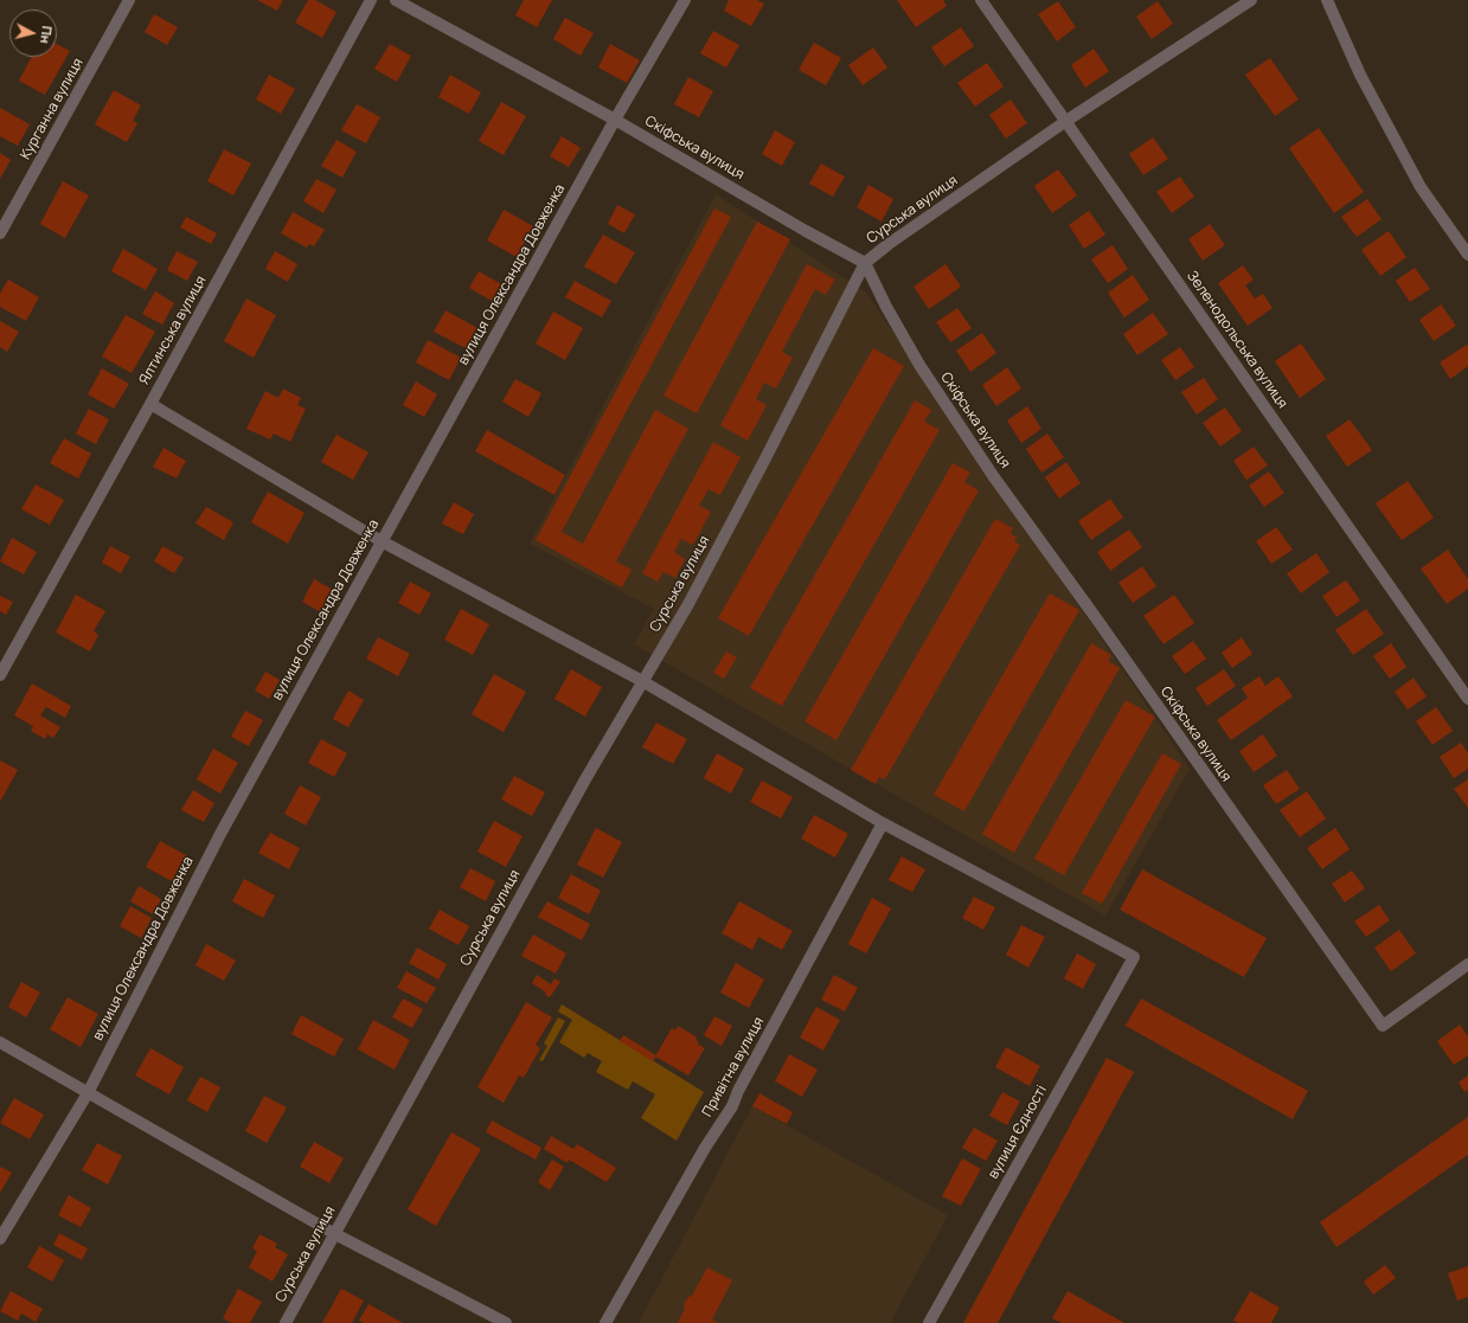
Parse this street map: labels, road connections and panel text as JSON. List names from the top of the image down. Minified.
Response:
{"streets":{"street":["Курганна вулиця","Скіфська вулиця","Сурська вулиця","вулиця Олександра Довженка","Ялтинська вулиця","Зеленодольська вулиця","Привітна вулиця","вулиця Єдності"]},"crossings":[["Скіфська вулиця","Сурська вулиця"],["Скіфська вулиця","вулиця Олександра Довженка"],["Сурська вулиця","Зеленодольська вулиця"],["Привітна вулиця","вулиця Єдності"]],"north":"right"}
